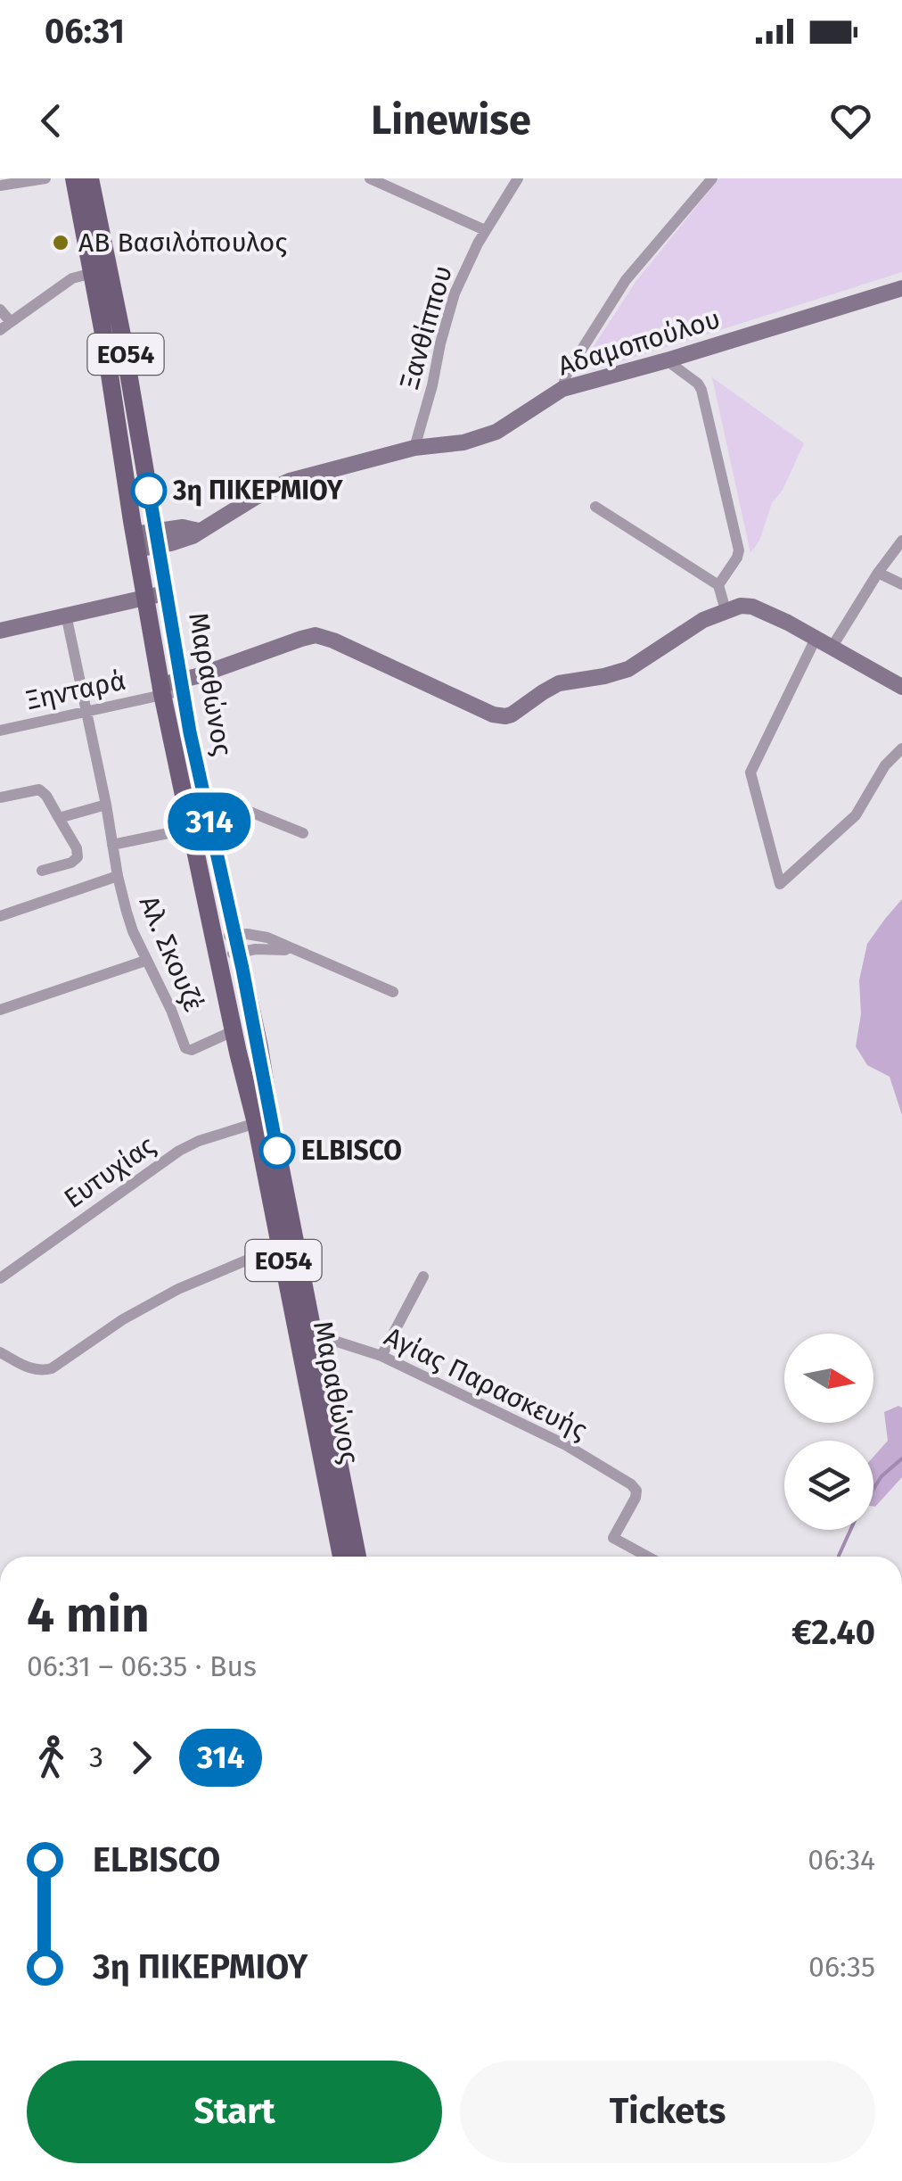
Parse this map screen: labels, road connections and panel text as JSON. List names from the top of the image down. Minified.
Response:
{"streets":{"main road":["ΕΟ54","Μαραθώνος"],"street":["Ξανθίππου","Αδαμοπούλου","Ξηνταρά","Αλ. Σκουζέ","Ευτυχίας","Αγίας Παρασκευής"]},"crossings":[["Ξανθίππου","Αδαμοπούλου"],["Αδαμοπούλου","Μαραθώνος"],["Μαραθώνος","Ξηνταρά"],["Μαραθώνος","Αλ. Σκουζέ"],["Μαραθώνος","Ευτυχίας"],["Μαραθώνος","Αγίας Παρασκευής"],["Ξηνταρά","Αλ. Σκουζέ"]],"places":["ΑΒ Βασιλόπουλος","3η ΠΙΚΕΡΜΙΟΥ","ELBISCO"],"lines":["bus line 314"],"north":"right","page":{"status":"06:31","header":"Linewise","on_map":"314","heading":["4 min","06:31 – 06:35 · Bus","€2.40"],"legs":["3","314"],"list":[{"name":"ELBISCO","value":"06:34"},{"name":"3η ΠΙΚΕΡΜΙΟΥ","value":"06:35"}],"buttons":["Start","Tickets"]}}
